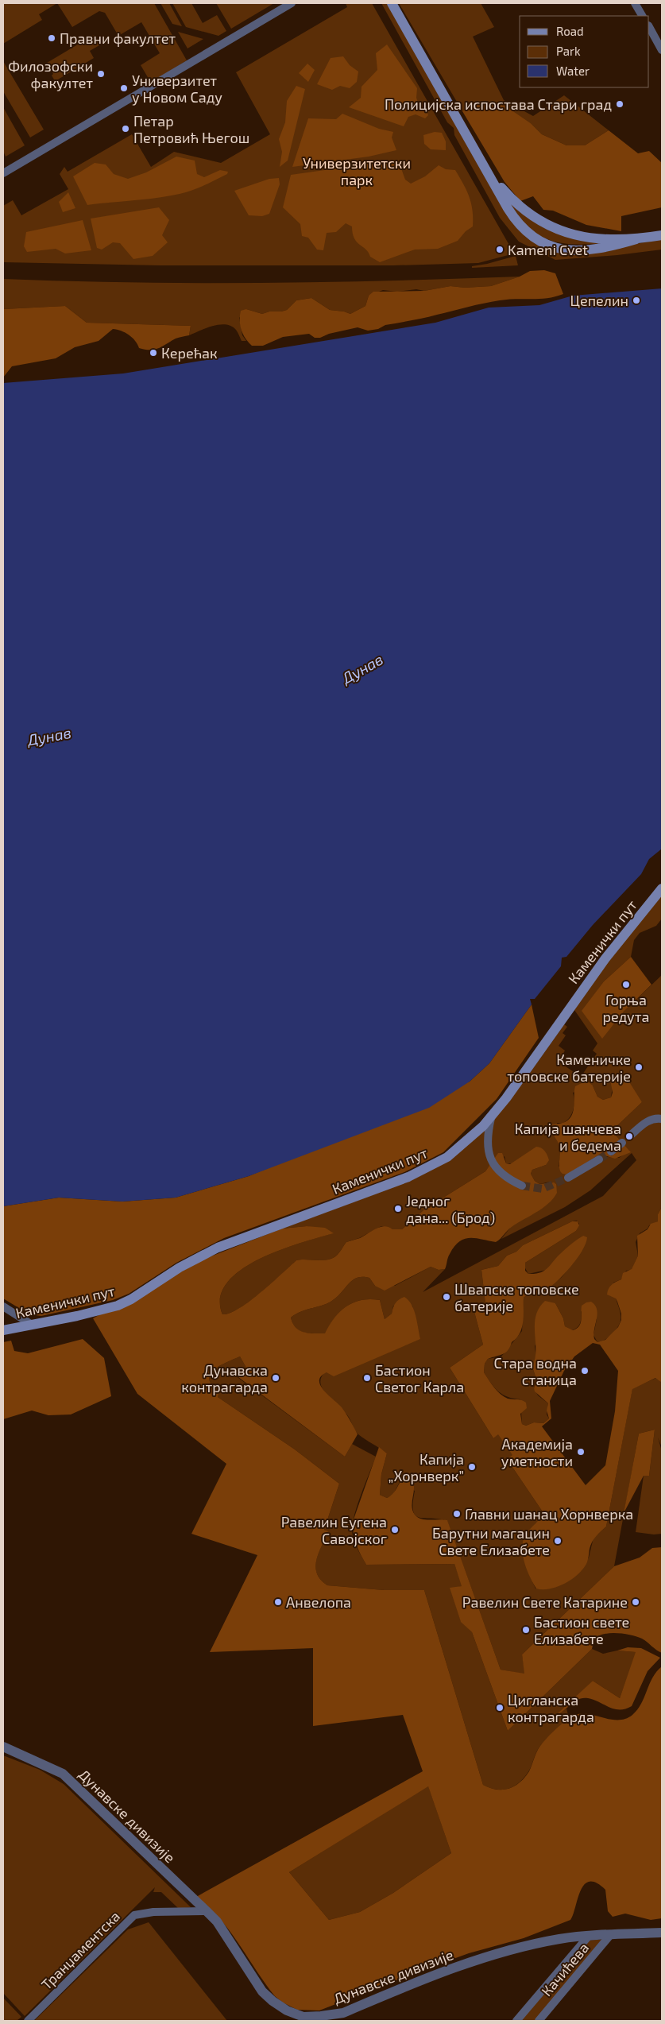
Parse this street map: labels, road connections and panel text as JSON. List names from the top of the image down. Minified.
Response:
{"streets":{"main road":["Каменички пут"],"street":["Дунавске дивизије","Транџаментска","Качићева"]},"crossings":[["Дунавске дивизије","Транџаментска"],["Дунавске дивизије","Качићева"]],"water":["Дунав"],"parks":["Универзитетски парк"],"places":["Правни факултет","Филозофски факултет","Универзитет у Новом Саду","Полицијска испостава Стари град","Петар Петровић Његош","Kameni Cvet","Цепелин","Керећак","Горња редута","Каменичке топовске батерије","Капија шанчева и бедема","Једног дана... (Брод)","Швапске топовске батерије","Стара водна станица","Дунавска контрагарда","Бастион Светог Карла","Академија уметности","Капија „Хорнверк”","Главни шанац Хорнверка","Равелин Еугена Савојског","Барутни магацин Свете Елизабете","Анвелопа","Равелин Свете Катарине","Бастион свете Елизабете","Цигланска контрагарда"],"legend":["Road","Park","Water"]}
